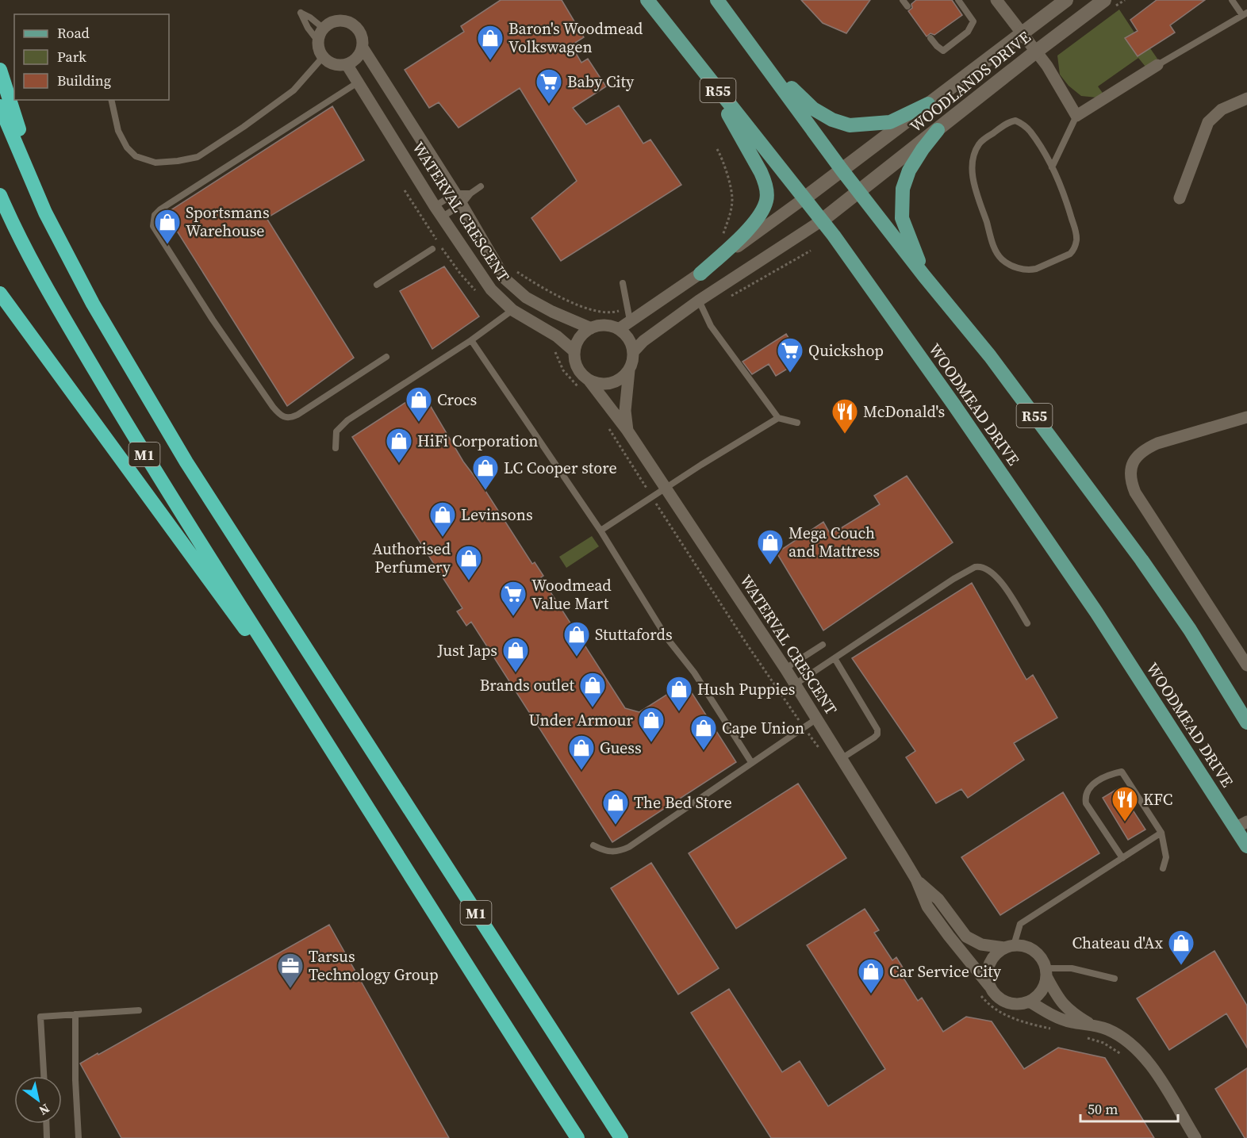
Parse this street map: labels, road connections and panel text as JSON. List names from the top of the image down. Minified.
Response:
{"streets":{"highway":["M1"],"main road":["WOODLANDS DRIVE","R55","WOODMEAD DRIVE"],"street":["WATERVAL CRESCENT"]},"crossings":[["WOODLANDS DRIVE","R55"],["WOODLANDS DRIVE","WOODMEAD DRIVE"]],"places":{"shop":["Baron's Woodmead Volkswagen","Sportsmans Warehouse","Crocs","HiFi Corporation","LC Cooper store","Levinsons","Mega Couch and Mattress","Authorised Perfumery","Stuttafords","Just Japs","Brands outlet","Hush Puppies","Under Armour","Cape Union","Guess","The Bed Store","Chateau d'Ax","Car Service City"],"supermarket":["Baby City","Quickshop","Woodmead Value Mart"],"restaurant":["McDonald's","KFC"],"office":["Tarsus Technology Group"]},"legend":["Road","Park","Building"],"scale_bar":"50 m","north":"bottom right"}
